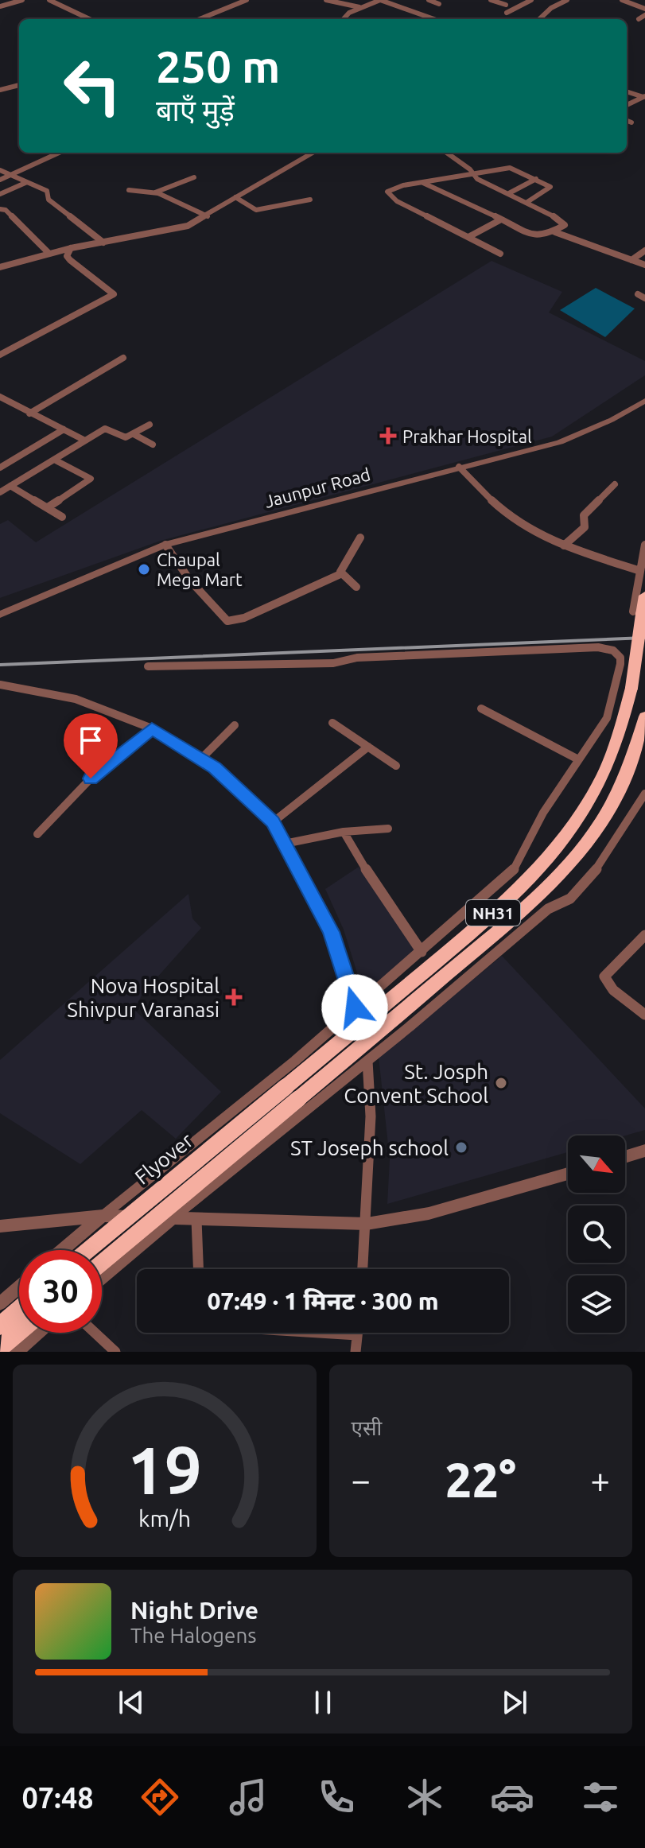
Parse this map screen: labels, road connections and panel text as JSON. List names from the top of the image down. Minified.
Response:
{"streets":{"highway":["NH31","Flyover"],"street":["Jaunpur Road"]},"crossings":[["NH31","Flyover"]],"places":{"health":["Prakhar Hospital","Nova Hospital Shivpur Varanasi"],"other":["Chaupal Mega Mart","St. Josph Convent School","ST Joseph school"]},"north":"bottom right","page":{"turn":["250 m","बाएँ मुड़ें"],"limit":"30","trip":"07:49 · 1 मिनट · 300 m","tile":"एसी","heat":["−","22°","+"],"song":["Night Drive","The Halogens"],"tabs":"07:48","gauge":["19","km/h"]}}
